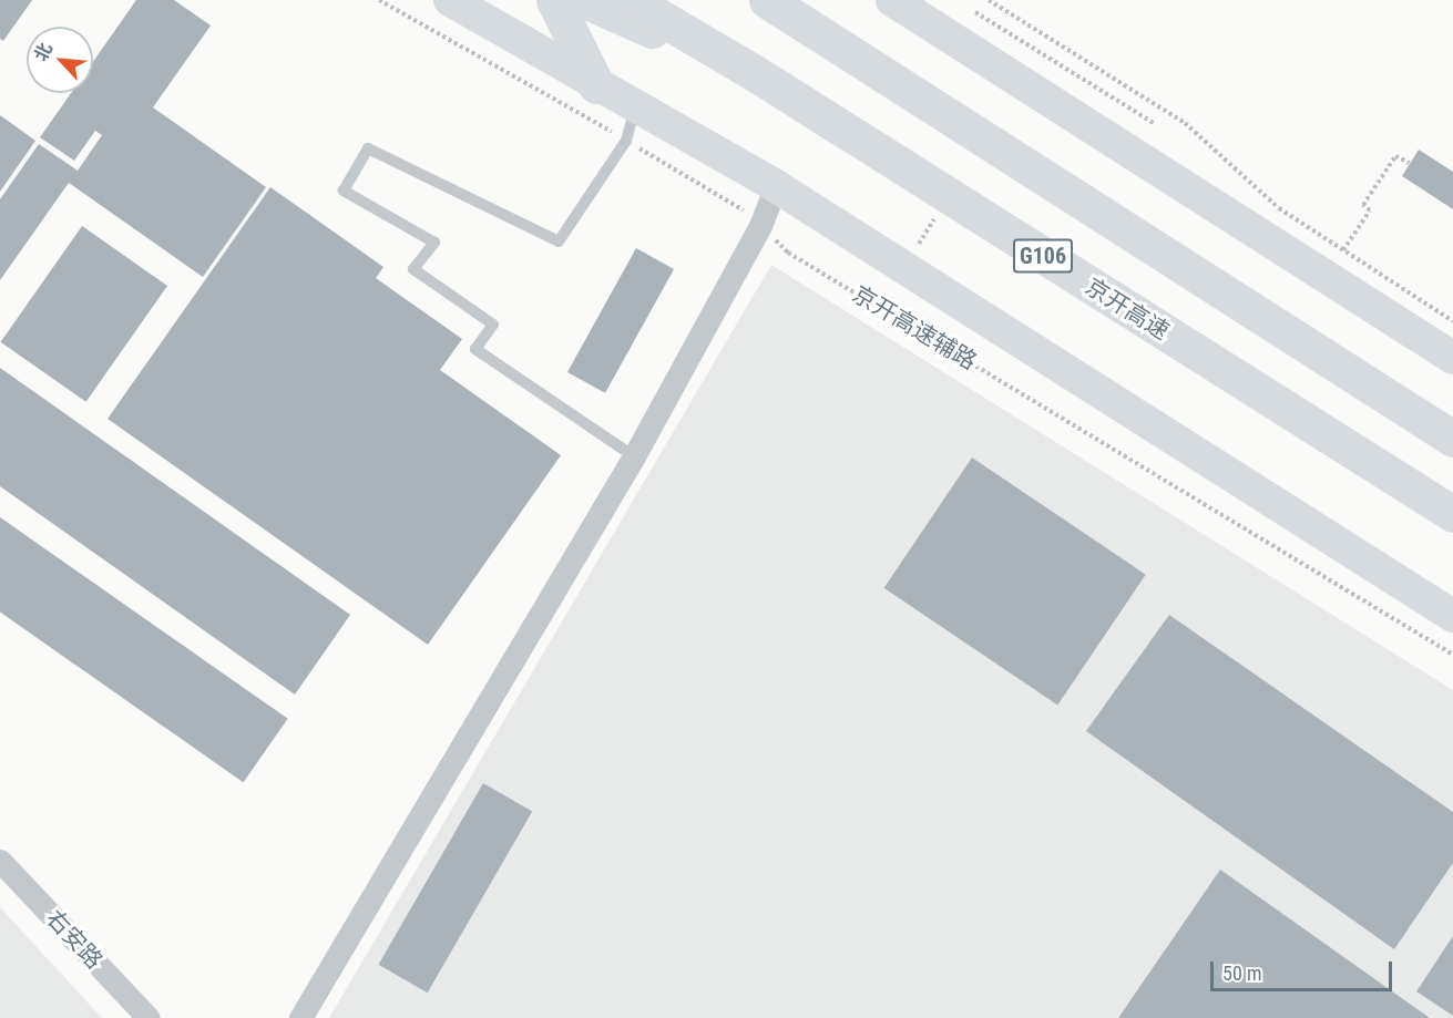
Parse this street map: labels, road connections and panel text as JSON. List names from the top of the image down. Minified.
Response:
{"streets":{"highway":["G106","京开高速"],"main road":["京开高速辅路"],"street":["右安路"]},"scale_bar":"50 m","north":"top left"}
